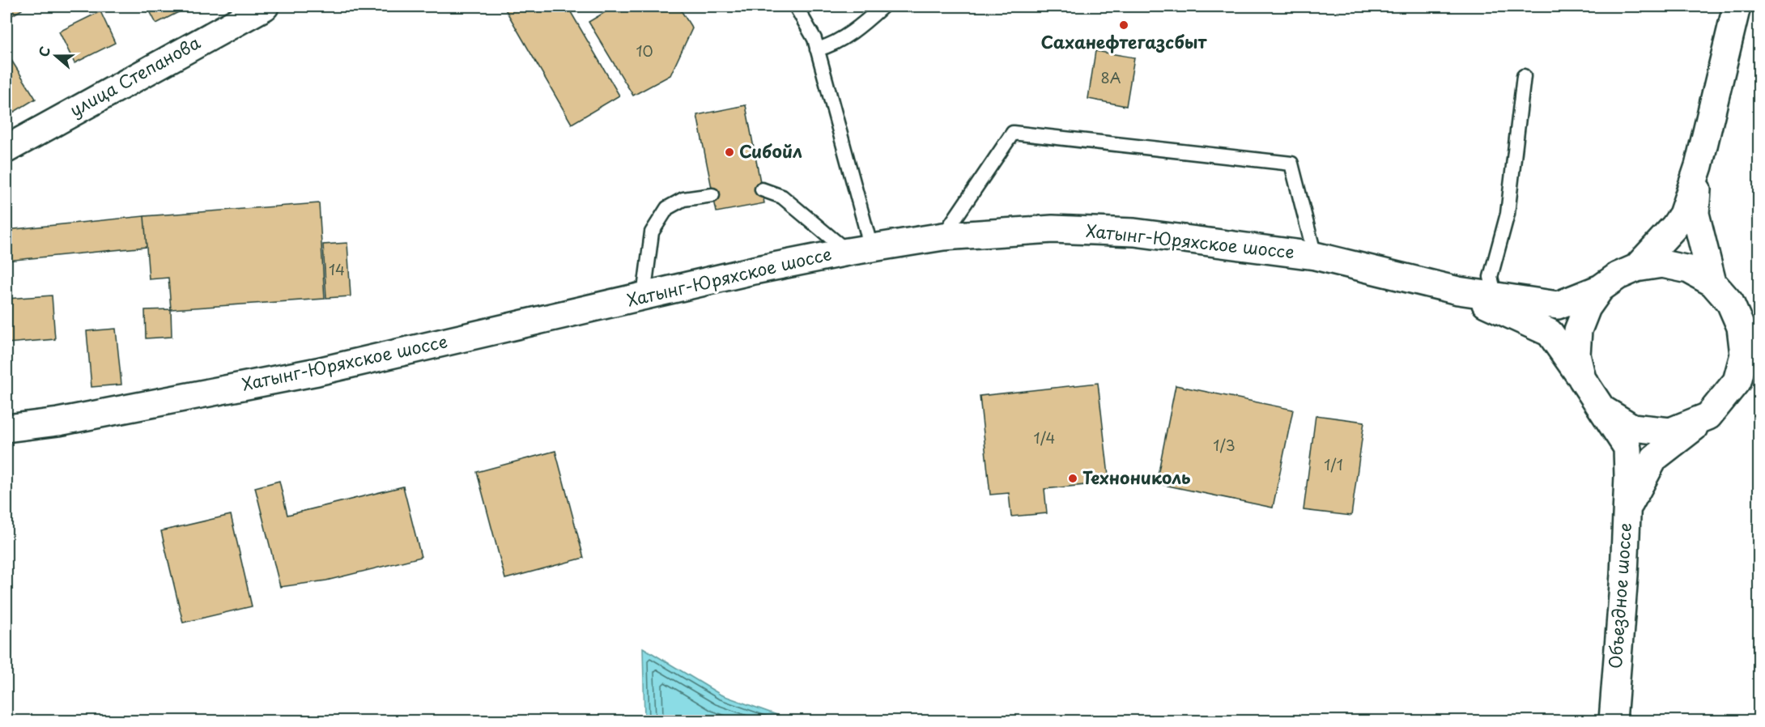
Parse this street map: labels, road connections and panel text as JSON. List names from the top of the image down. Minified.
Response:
{"streets":{"main road":["улица Степанова","Хатынг-Юряхское шоссе","Объездное шоссе"]},"crossings":[["Хатынг-Юряхское шоссе","Объездное шоссе"]],"places":["Саханефтегазсбыт","Сибойл","Технониколь"],"house_numbers":["10","8А","14","1/4","1/3","1/1"],"north":"left"}
